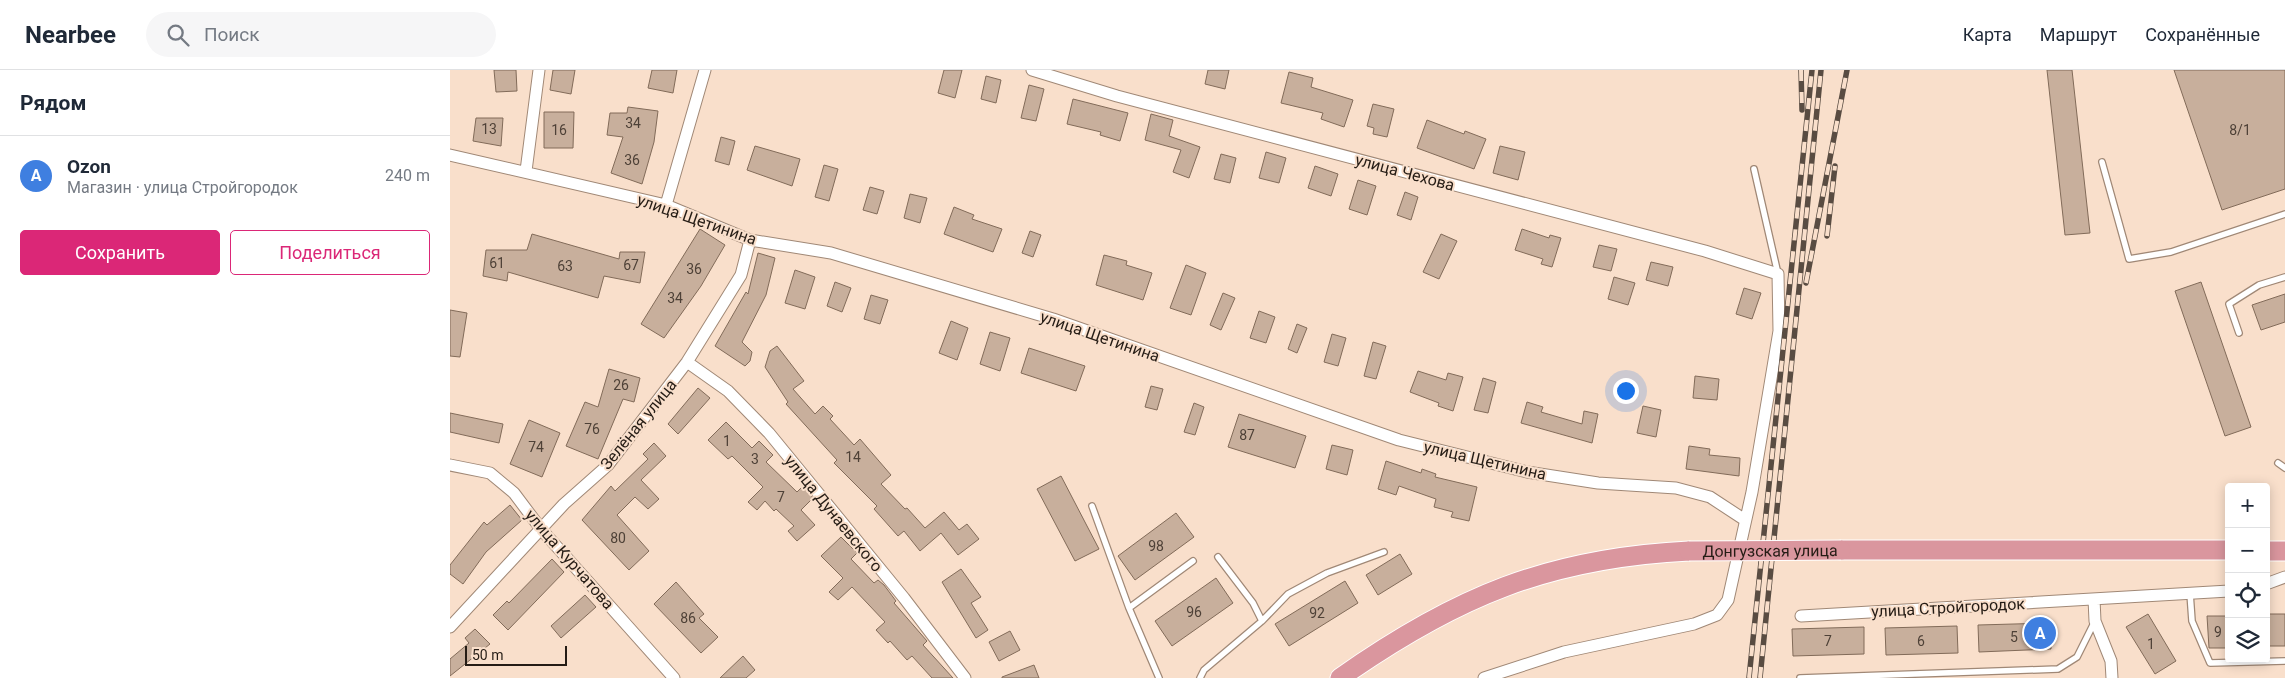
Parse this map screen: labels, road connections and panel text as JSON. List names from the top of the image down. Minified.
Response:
{"streets":{"highway":["Донгузская улица"],"street":["улица Чехова","улица Щетинина","Зелёная улица","улица Дунаевского","улица Курчатова","улица Стройгородок"]},"crossings":[["улица Щетинина","Зелёная улица"],["Зелёная улица","улица Дунаевского"],["Зелёная улица","улица Курчатова"]],"house_numbers":["34","13","16","8/1","36","61","67","63","36","34","26","76","87","1","74","14","3","7","80","98","96","92","86","9","5","7","6","1"],"scale_bar":"50 m","page":{"header":"Nearbee","search":"Поиск","nav":["Карта","Маршрут","Сохранённые"],"heading":"Рядом","list":[{"mark":"A","name":"Ozon","note":"Магазин · улица Стройгородок","value":"240 m"}],"buttons":["Сохранить","Поделиться"],"map_buttons":["+","−"],"pins":"A","scale":"50 m"}}
